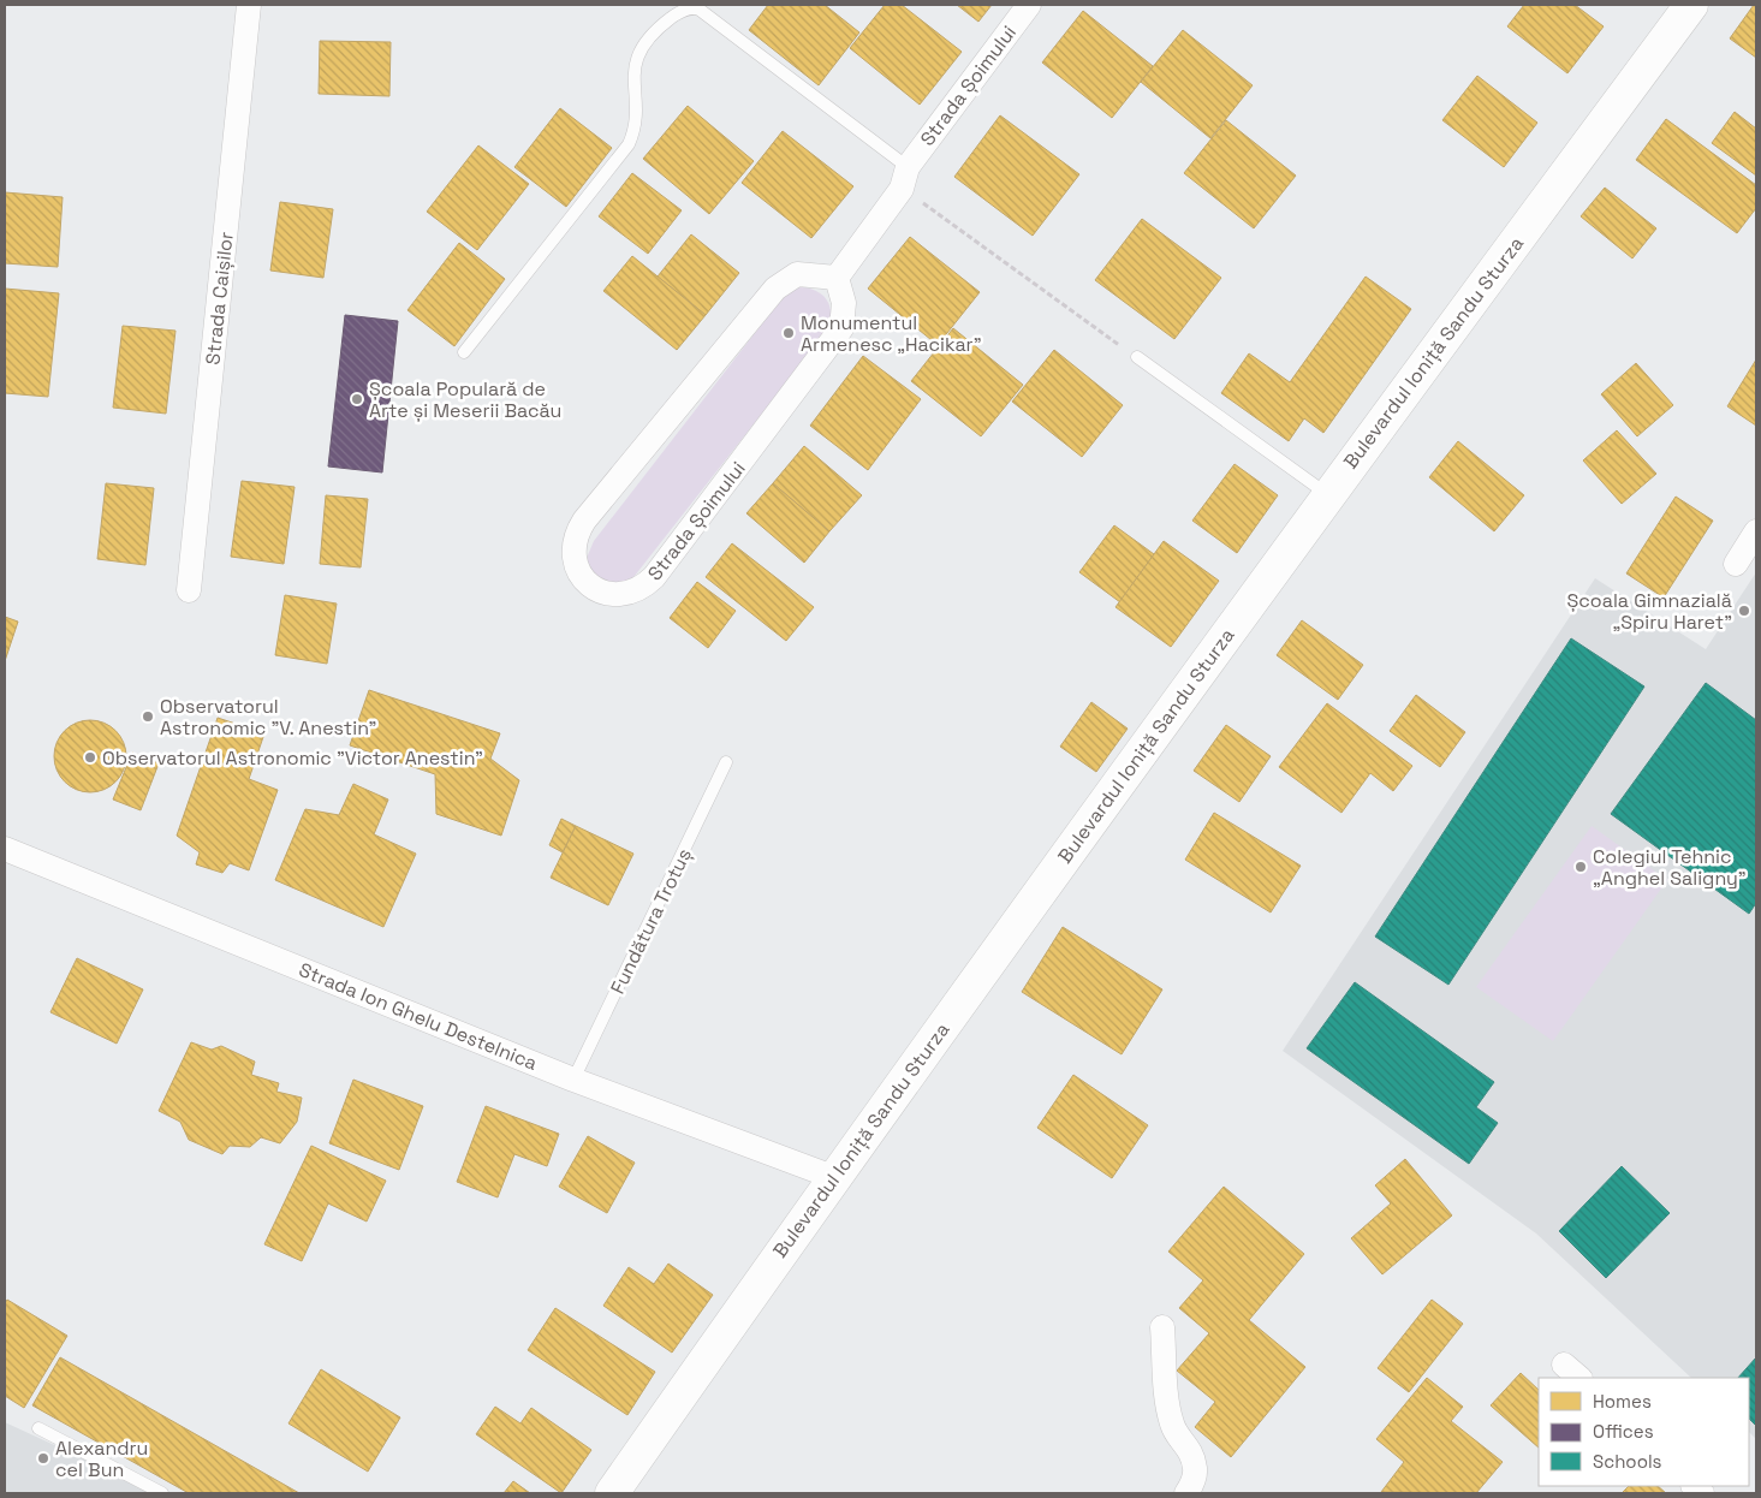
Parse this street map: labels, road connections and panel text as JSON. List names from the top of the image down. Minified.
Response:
{"streets":{"street":["Strada Șoimului","Strada Caișilor","Bulevardul Ioniță Sandu Sturza","Strada Ion Ghelu Destelnica"],"lane":["Fundătura Trotuș"]},"crossings":[["Bulevardul Ioniță Sandu Sturza","Strada Ion Ghelu Destelnica"],["Fundătura Trotuș","Strada Ion Ghelu Destelnica"]],"places":["Monumentul Armenesc „Hacikar”","Școala Populară de Arte și Meserii Bacău","Școala Gimnazială „Spiru Haret”","Observatorul Astronomic \"V. Anestin\"","Observatorul Astronomic \"Victor Anestin\"","Colegiul Tehnic „Anghel Saligny”","Alexandru cel Bun"],"legend":["Homes","Offices","Schools"]}
